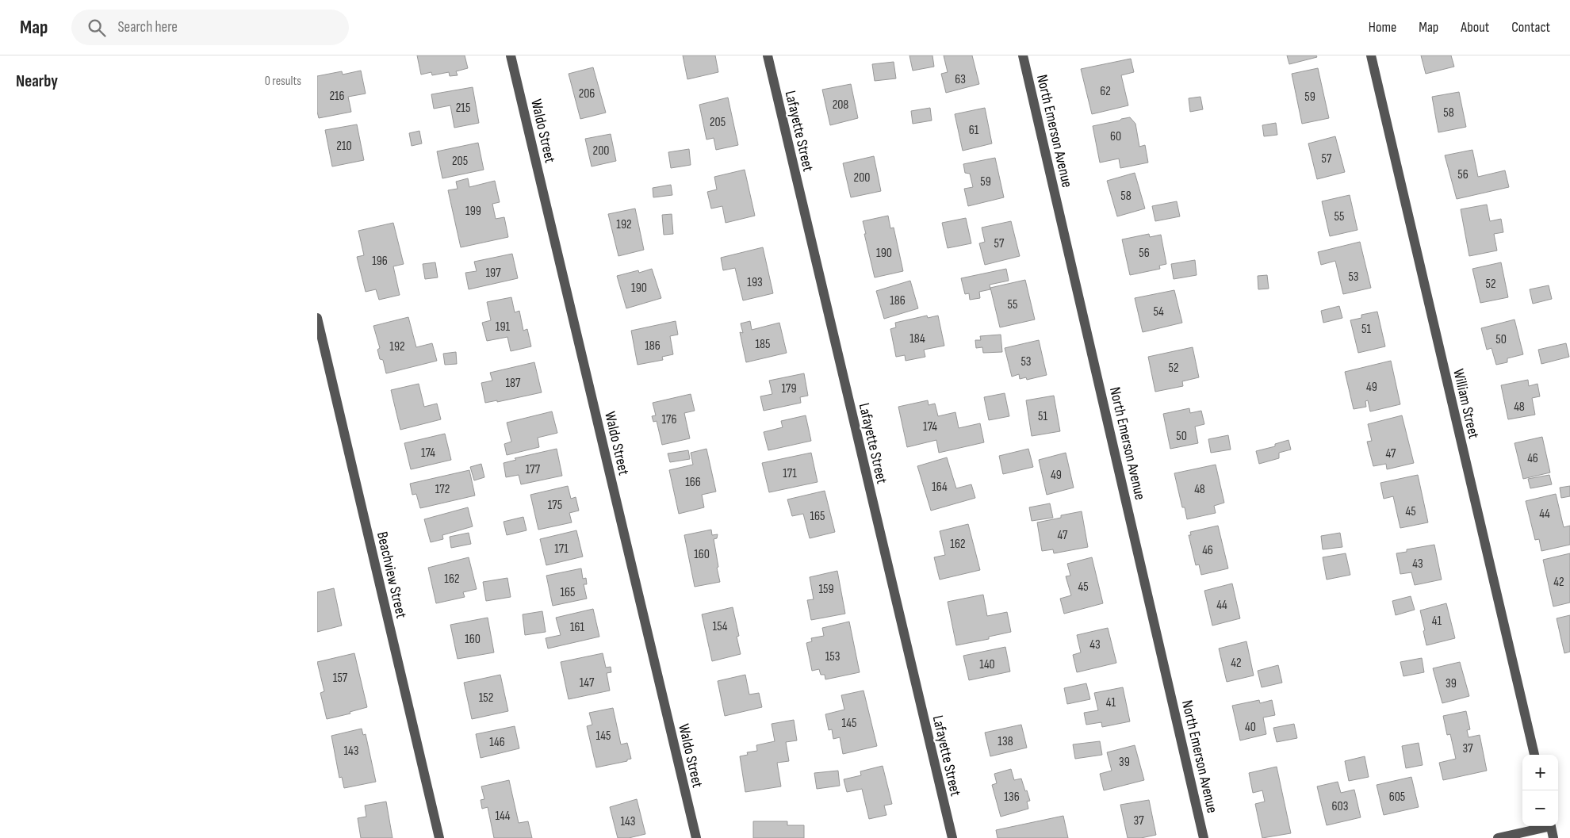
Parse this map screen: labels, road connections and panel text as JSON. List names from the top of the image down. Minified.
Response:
{"streets":{"street":["Waldo Street","Lafayette Street","North Emerson Avenue","William Street","Beachview Street"]},"house_numbers":["63","62","206","216","59","208","215","58","205","61","60","210","200","57","205","56","200","59","58","199","55","192","57","190","56","196","197","53","193","52","190","186","55","54","191","51","184","50","185","186","192","53","52","187","49","179","48","51","176","174","50","174","47","46","177","171","49","166","164","172","48","175","45","44","165","47","162","171","46","160","43","162","42","45","159","165","44","41","154","161","160","43","153","42","140","157","147","39","152","41","145","40","145","138","146","37","143","39","136","605","603","144","37","143"],"page":{"header":"Map","search":"Search here","nav":["Home","Map","About","Contact"],"heading":["Nearby","0 results"],"map_buttons":["+","−"]}}
